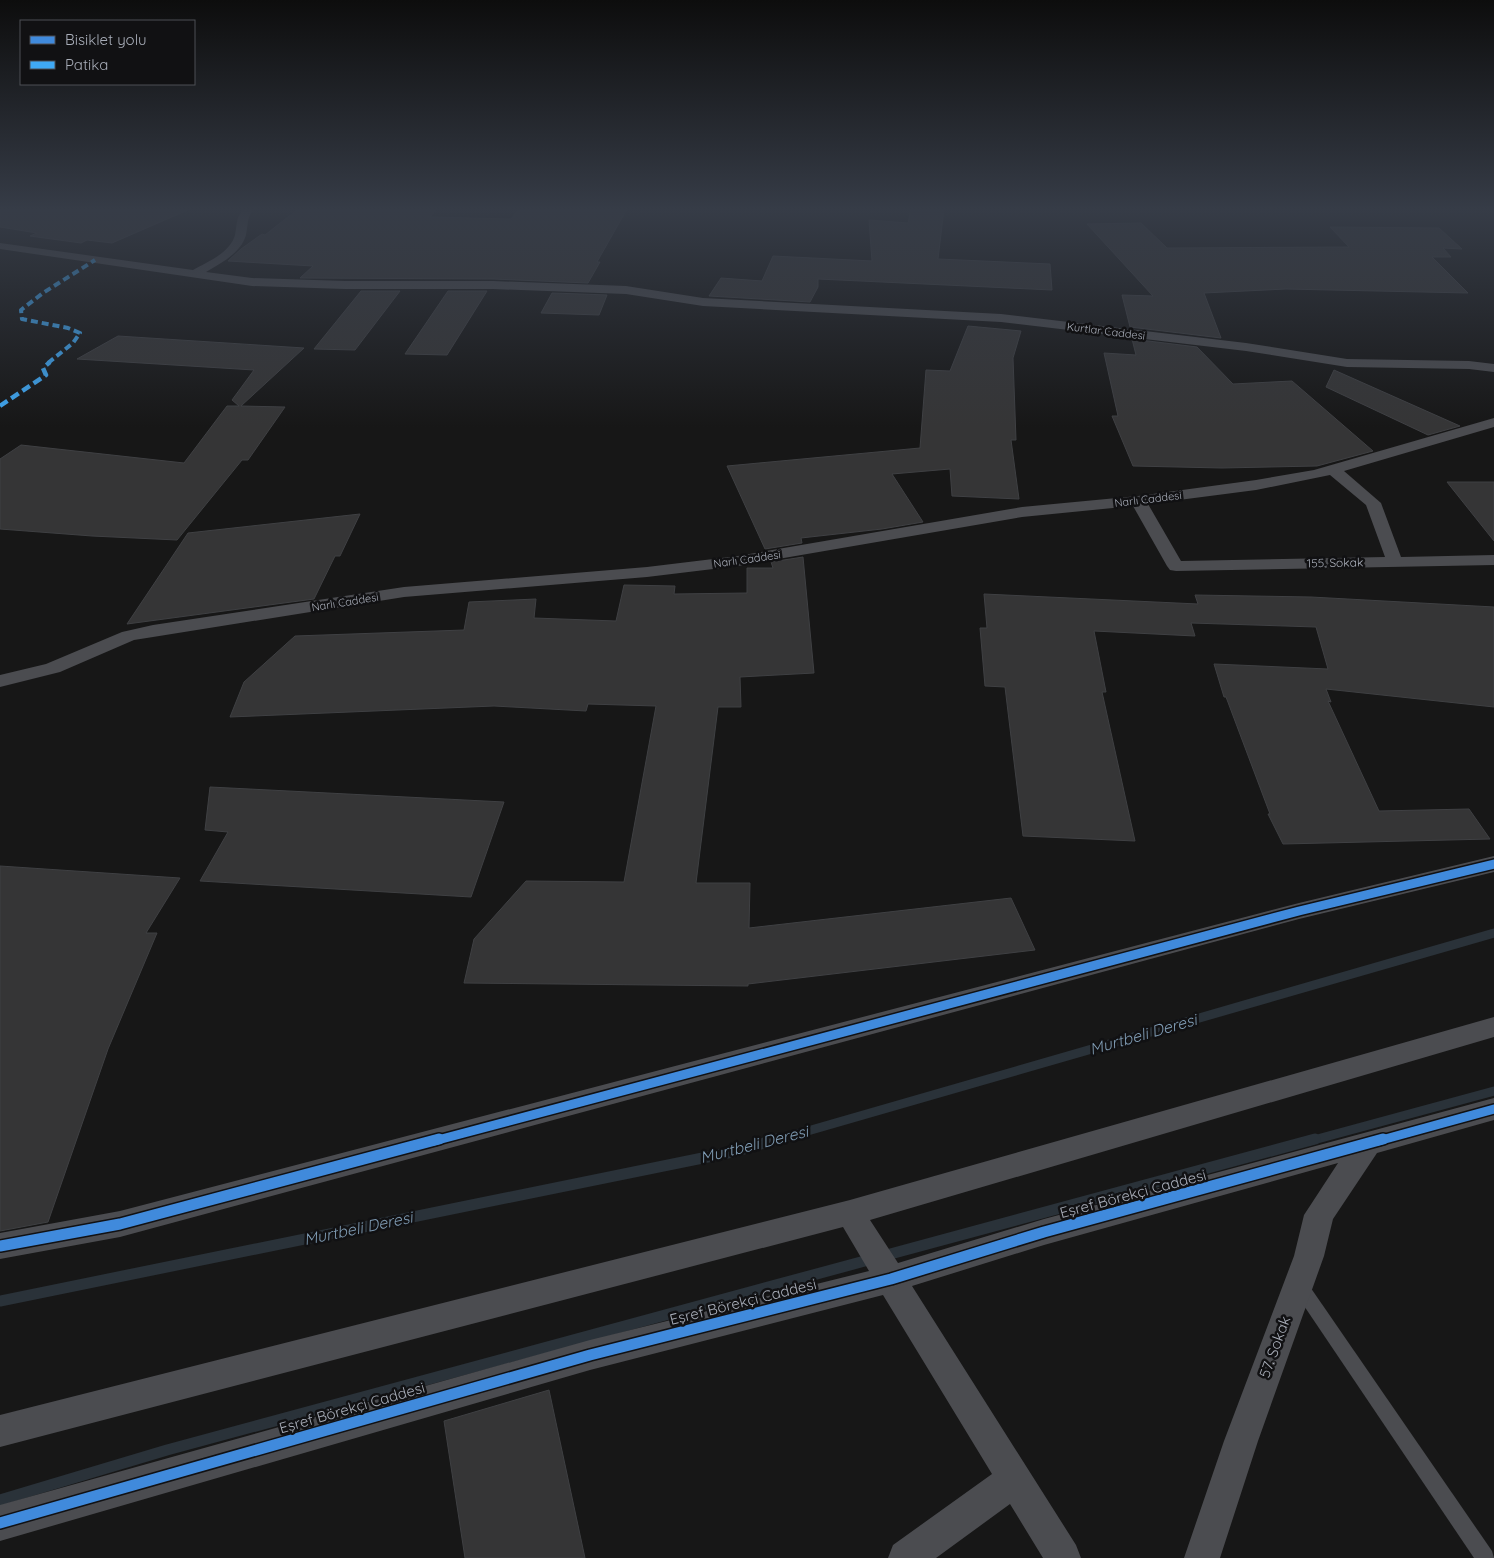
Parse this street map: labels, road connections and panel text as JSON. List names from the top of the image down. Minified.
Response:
{"streets":{"street":["Kurtlar Caddesi","Narlı Caddesi","155. Sokak","Eşref Börekçi Caddesi","57. Sokak"]},"crossings":[["Narlı Caddesi","155. Sokak"],["Eşref Börekçi Caddesi","57. Sokak"]],"water":["Murtbeli Deresi"],"legend":["Bisiklet yolu","Patika"]}
